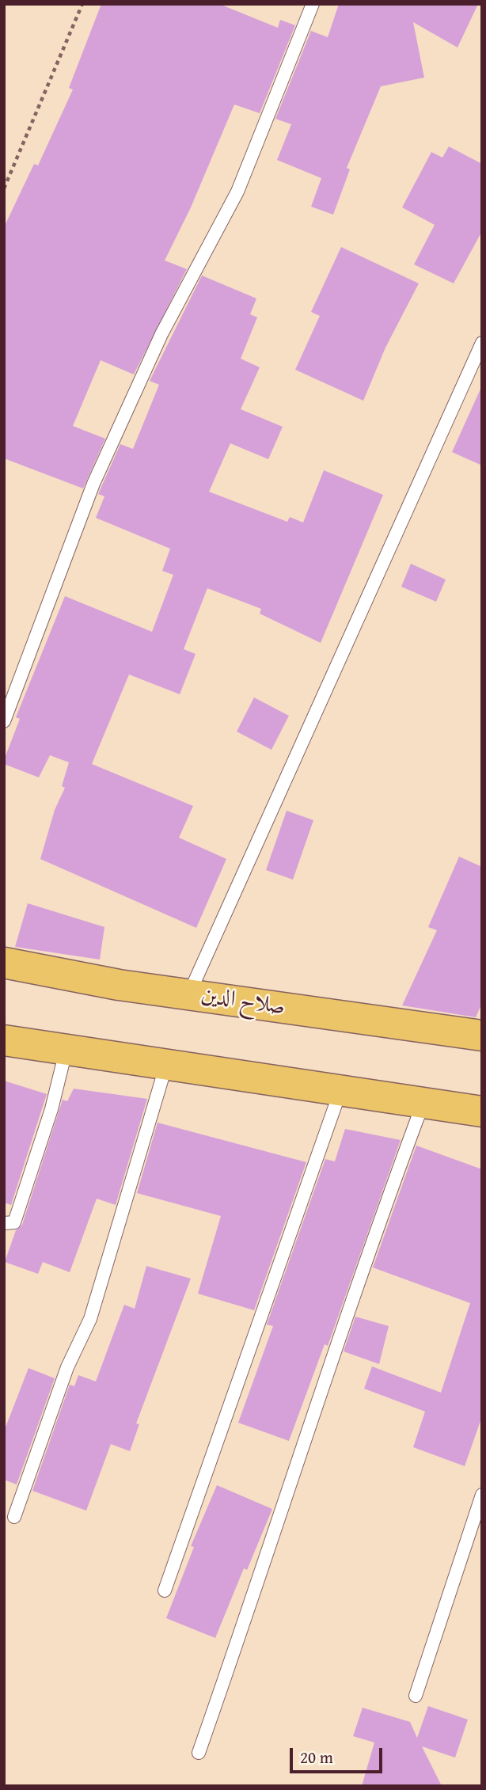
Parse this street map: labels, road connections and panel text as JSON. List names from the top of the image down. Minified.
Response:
{"streets":{"highway":["صلاح الدين"]},"scale_bar":"20 m"}
